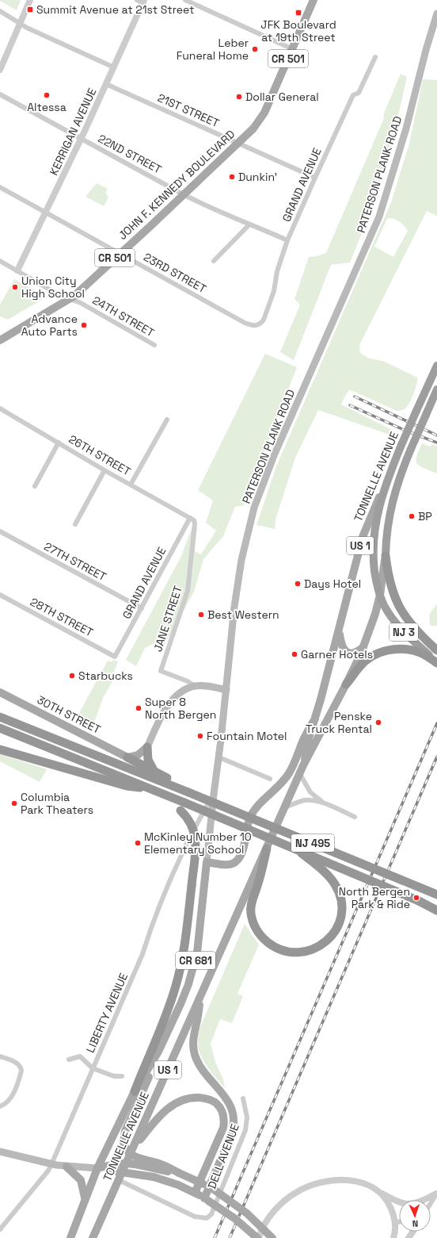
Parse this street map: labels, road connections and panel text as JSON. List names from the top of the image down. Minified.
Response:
{"streets":{"highway":["TONNELLE AVENUE","US 1","NJ 3","NJ 495"],"main road":["CR 501","PATERSON PLANK ROAD","JOHN F. KENNEDY BOULEVARD","30TH STREET","CR 681"],"street":["21ST STREET","KERRIGAN AVENUE","22ND STREET","GRAND AVENUE","23RD STREET","24TH STREET","26TH STREET","27TH STREET","28TH STREET","JANE STREET","LIBERTY AVENUE","DELL AVENUE"]},"crossings":[["21ST STREET","KERRIGAN AVENUE"],["21ST STREET","JOHN F. KENNEDY BOULEVARD"],["21ST STREET","GRAND AVENUE"],["KERRIGAN AVENUE","22ND STREET"],["KERRIGAN AVENUE","23RD STREET"],["KERRIGAN AVENUE","24TH STREET"],["22ND STREET","JOHN F. KENNEDY BOULEVARD"],["22ND STREET","GRAND AVENUE"],["PATERSON PLANK ROAD","LIBERTY AVENUE"],["JOHN F. KENNEDY BOULEVARD","23RD STREET"],["JOHN F. KENNEDY BOULEVARD","24TH STREET"],["GRAND AVENUE","23RD STREET"],["GRAND AVENUE","26TH STREET"],["GRAND AVENUE","27TH STREET"],["GRAND AVENUE","28TH STREET"],["GRAND AVENUE","JANE STREET"],["26TH STREET","JANE STREET"],["TONNELLE AVENUE","NJ 3"],["TONNELLE AVENUE","DELL AVENUE"]],"places":{"transit":["Summit Avenue at 21st Street","JFK Boulevard at 19th Street"],"other":["Leber Funeral Home","Altessa","Dollar General","Dunkin'","Union City High School","Advance Auto Parts","BP","Days Hotel","Best Western","Garner Hotels","Starbucks","Super 8 North Bergen","Penske Truck Rental","Fountain Motel","Columbia Park Theaters","McKinley Number 10 Elementary School","North Bergen Park & Ride"]},"north":"bottom"}
